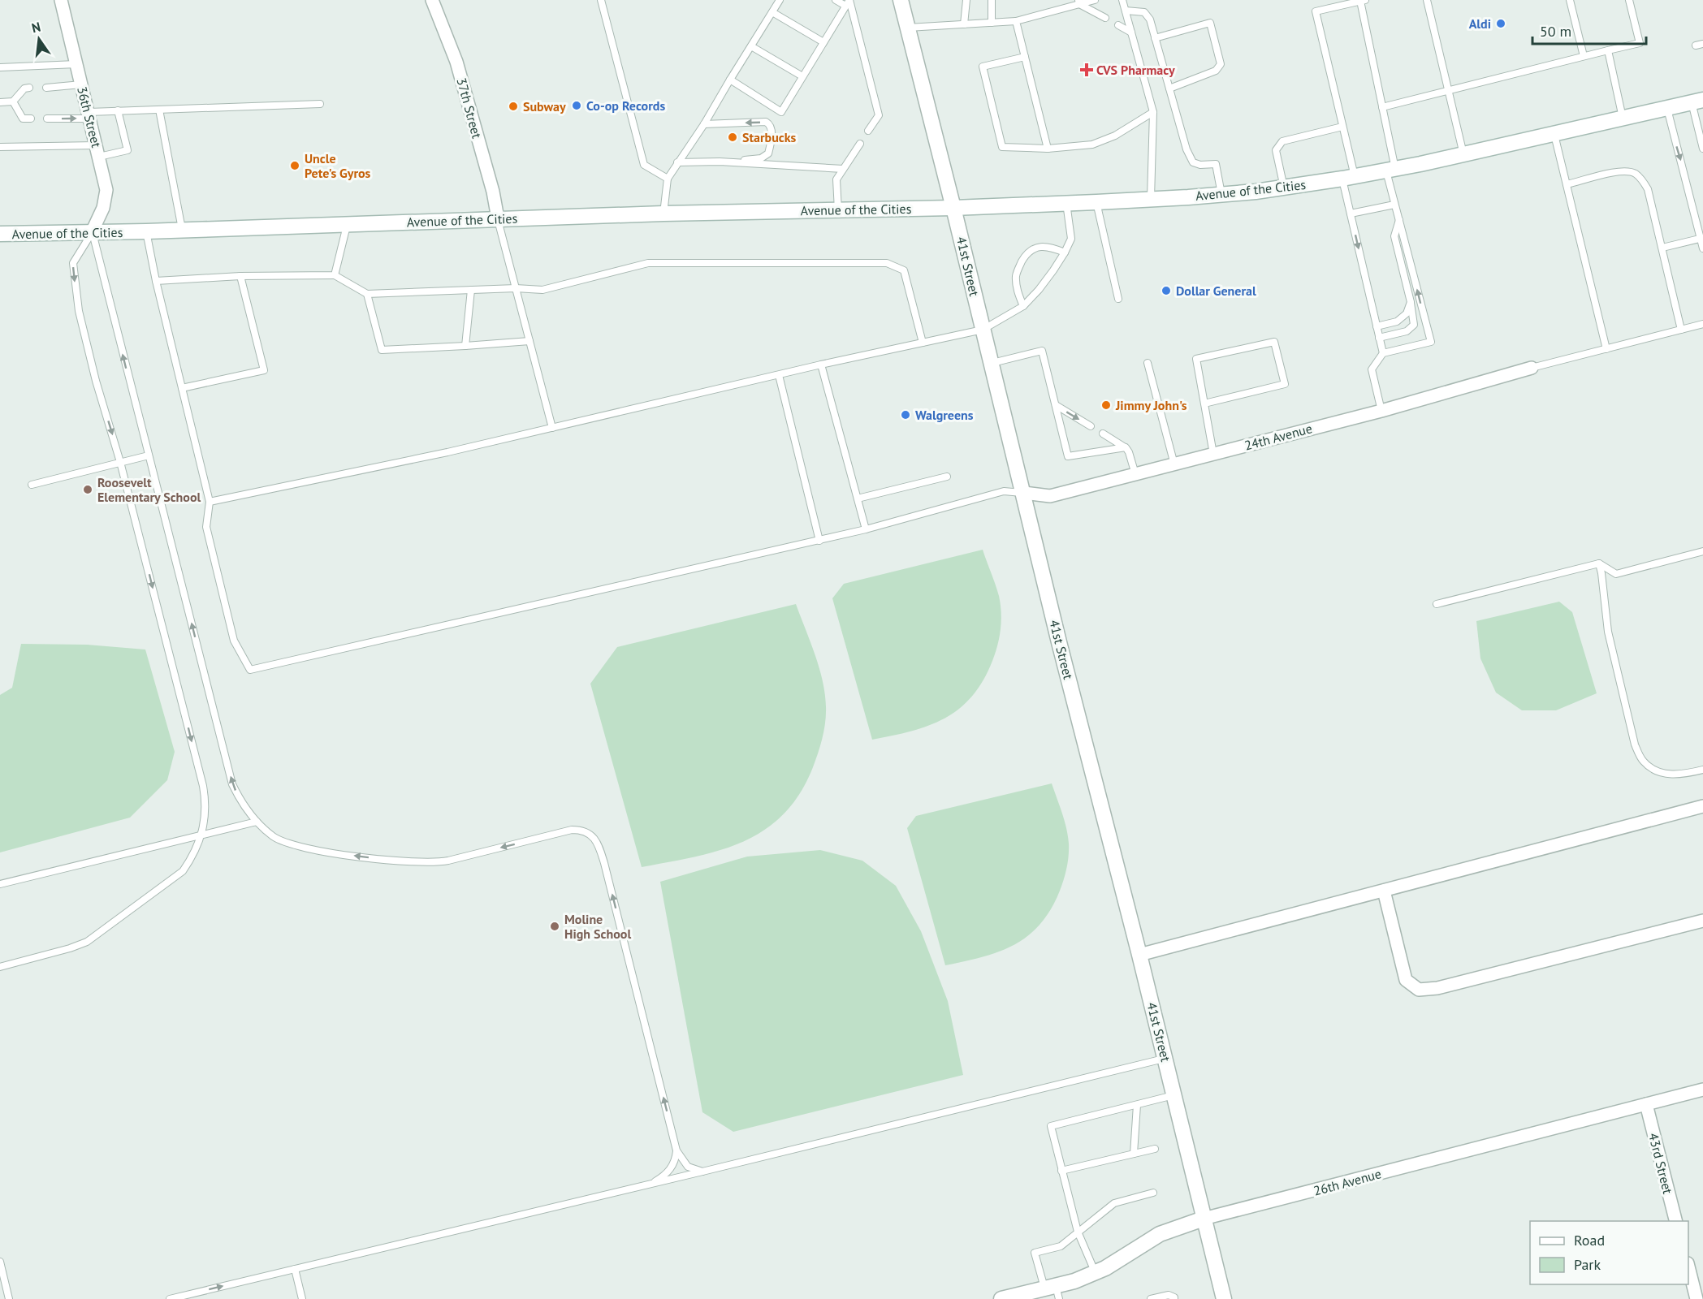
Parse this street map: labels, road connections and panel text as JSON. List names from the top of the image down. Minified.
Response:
{"streets":{"main road":["Avenue of the Cities","41st Street","26th Avenue"],"street":["37th Street","36th Street","24th Avenue","43rd Street"]},"crossings":[["37th Street","Avenue of the Cities"],["36th Street","Avenue of the Cities"],["Avenue of the Cities","41st Street"],["41st Street","24th Avenue"],["41st Street","26th Avenue"],["43rd Street","26th Avenue"]],"places":{"other":["Aldi","Co-op Records","Subway","Starbucks","Uncle Pete's Gyros","Dollar General","Jimmy John's","Walgreens","Roosevelt Elementary School","Moline High School"],"health":["CVS Pharmacy"]},"legend":["Road","Park"],"scale_bar":"50 m","north":"top"}
